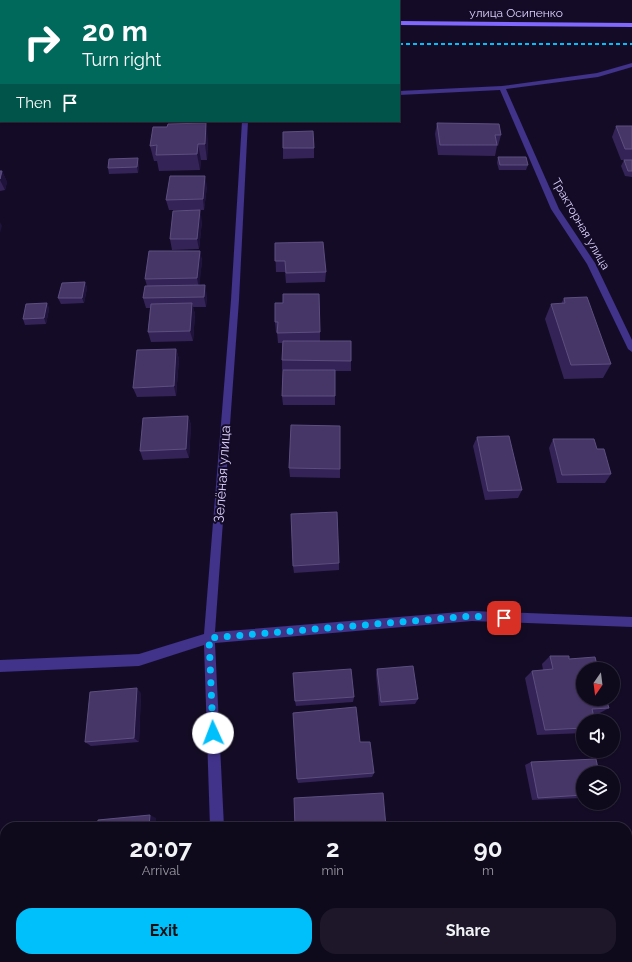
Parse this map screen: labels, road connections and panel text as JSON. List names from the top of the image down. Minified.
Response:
{"streets":{"street":["улица Осипенко","Тракторная улица","Зелёная улица"]},"north":"bottom","page":{"turn":["20 m","Turn right"],"then":"Then","eta":["20:07","Arrival","2","min","90","m"],"buttons":["Exit","Share"]}}
